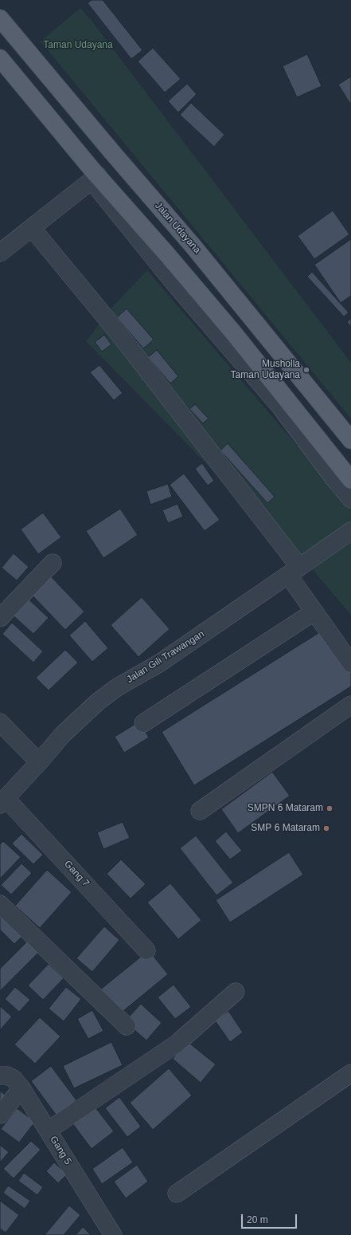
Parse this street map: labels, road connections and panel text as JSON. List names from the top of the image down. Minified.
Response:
{"streets":{"main road":["Jalan Udayana"],"street":["Jalan Gili Trawangan","Gang 7","Gang 5"]},"crossings":[["Jalan Gili Trawangan","Gang 7"]],"parks":["Taman Udayana"],"places":["Musholla Taman Udayana","SMPN 6 Mataram","SMP 6 Mataram"],"scale_bar":"20 m"}
